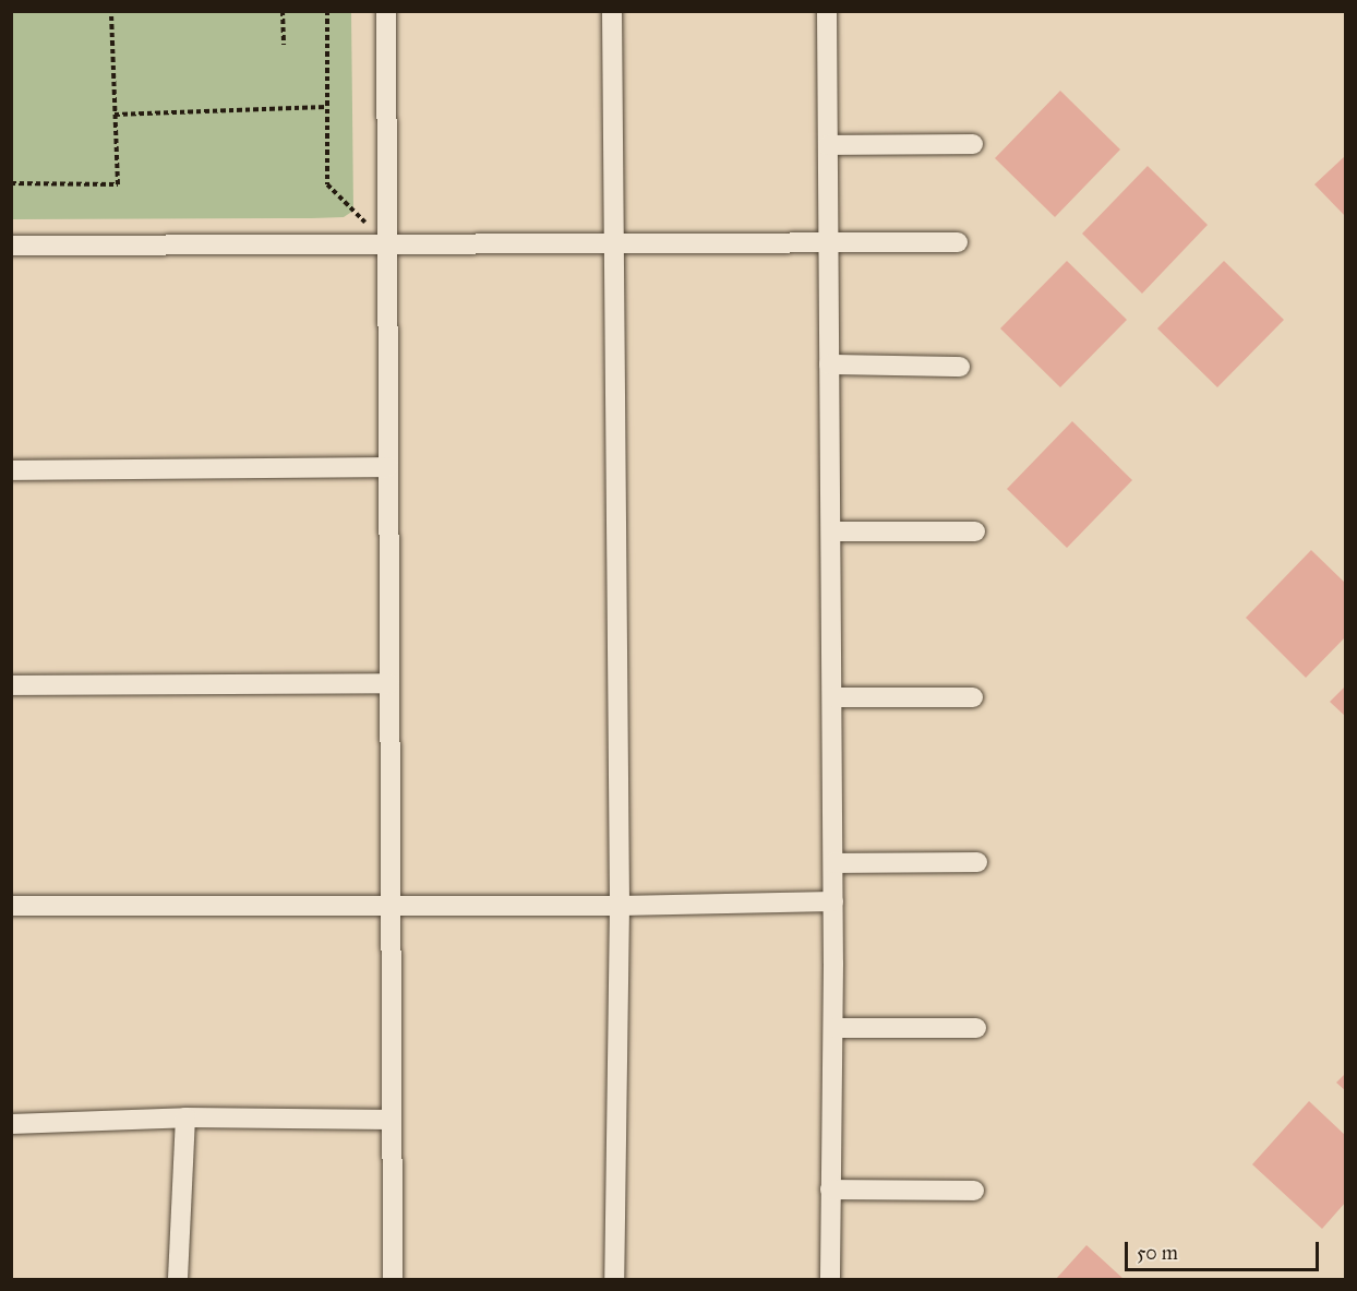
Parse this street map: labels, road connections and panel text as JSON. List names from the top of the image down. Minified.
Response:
{"scale_bar":"50 m"}
